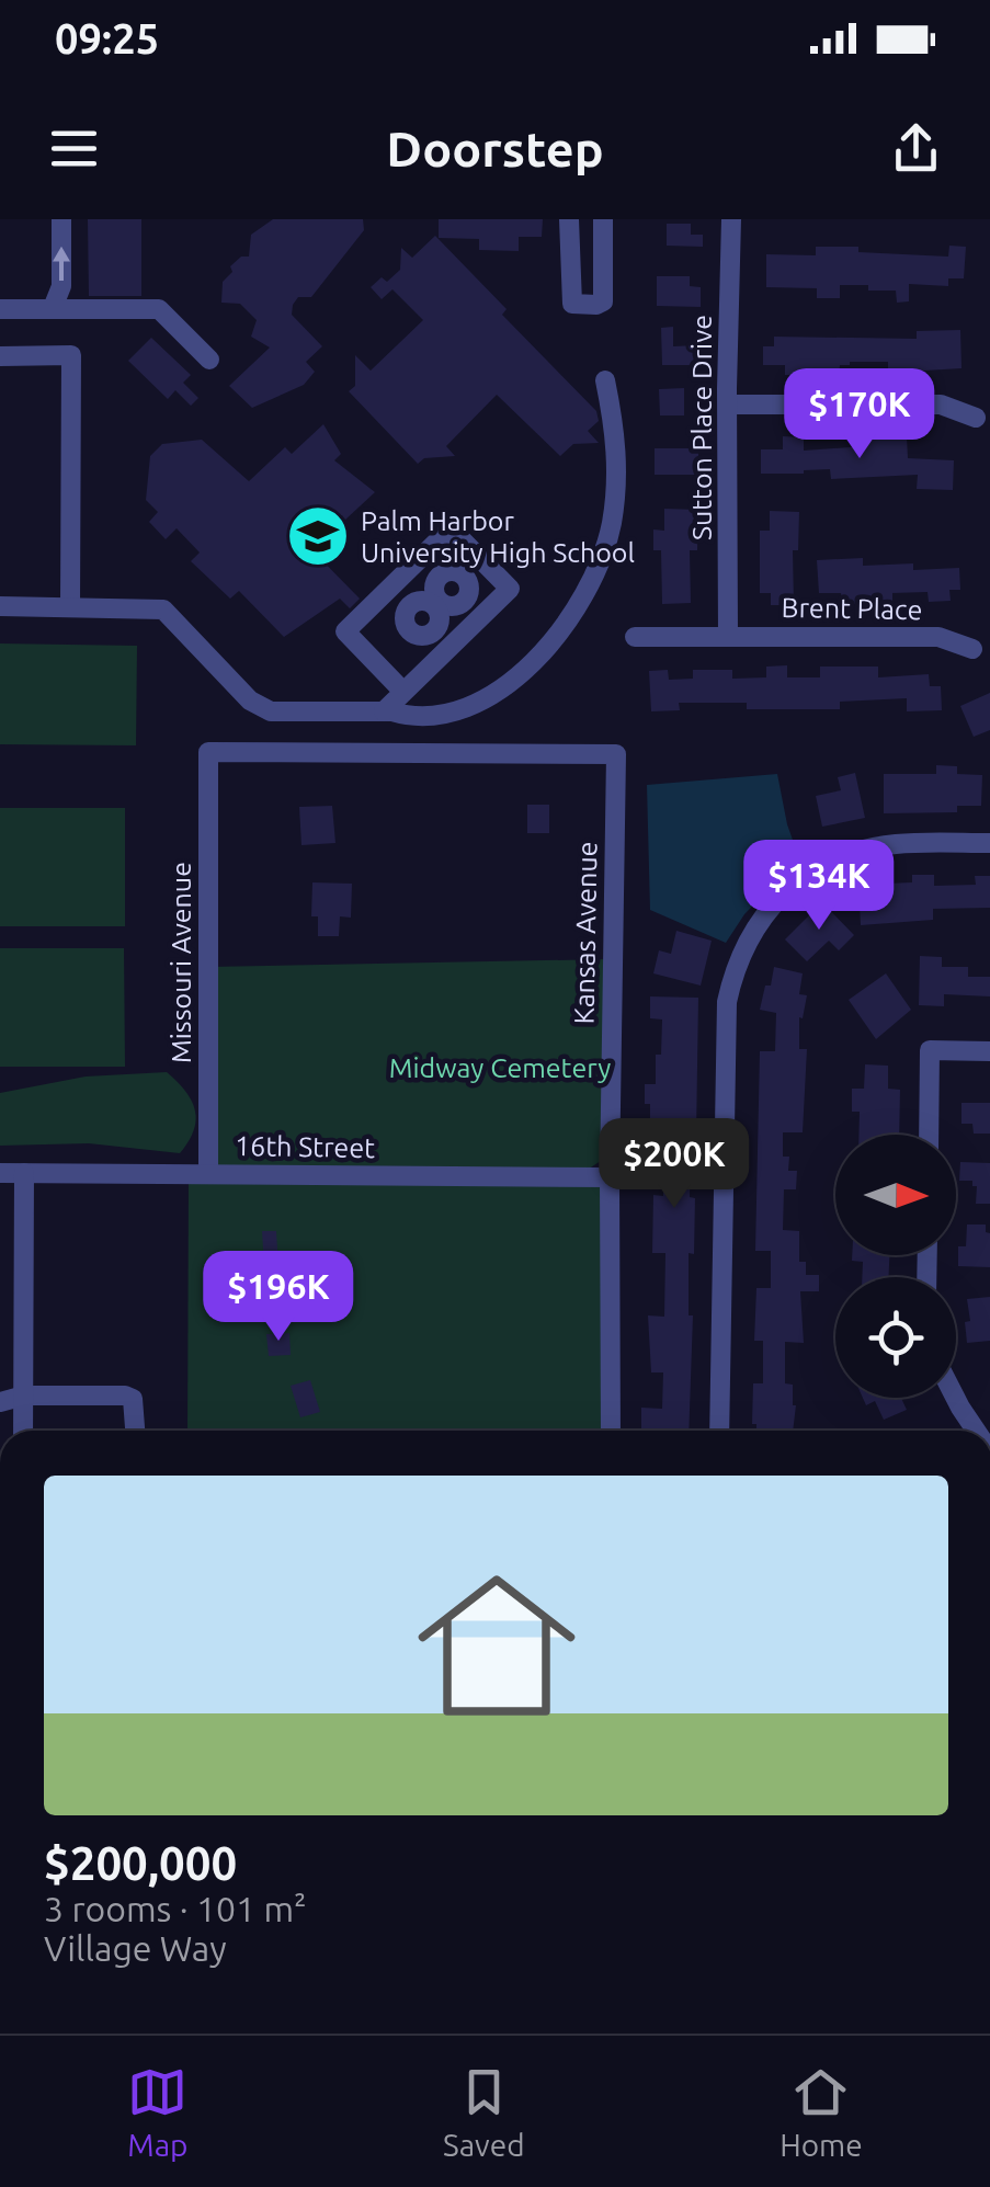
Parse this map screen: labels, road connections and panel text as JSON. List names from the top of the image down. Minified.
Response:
{"streets":{"street":["Sutton Place Drive","Brent Place","Kansas Avenue","Missouri Avenue","16th Street"]},"crossings":[["Sutton Place Drive","Brent Place"],["Kansas Avenue","Missouri Avenue"],["Kansas Avenue","16th Street"],["Missouri Avenue","16th Street"]],"parks":["Midway Cemetery"],"places":{"school or university":["Palm Harbor University High School"]},"north":"right","page":{"status":"09:25","header":"Doorstep","price":["$170K","$134K","$200K","$196K"],"list":[{"name":"$200,000","note":"3 rooms · 101 m² · Village Way"}],"tabs":["Map","Saved","Home"]}}
